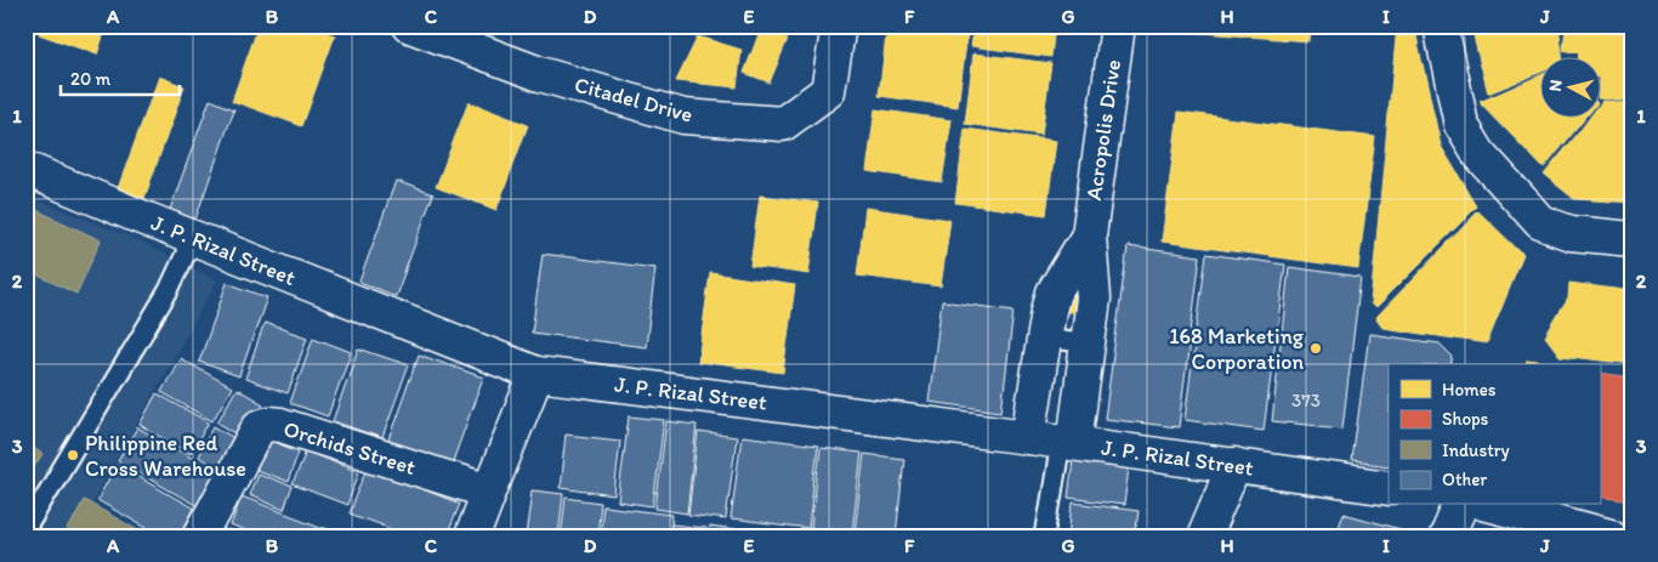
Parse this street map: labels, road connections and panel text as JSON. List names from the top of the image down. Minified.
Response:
{"streets":{"street":["Citadel Drive","Acropolis Drive","J. P. Rizal Street","Orchids Street"]},"crossings":[["Acropolis Drive","J. P. Rizal Street"]],"places":["168 Marketing Corporation","Philippine Red Cross Warehouse"],"house_numbers":["373"],"legend":["Homes","Shops","Industry","Other"],"scale_bar":"20 m","north":"left","grid":{"columns":["A","B","C","D","E","F","G","H","I","J"],"rows":["1","2","3"]}}
